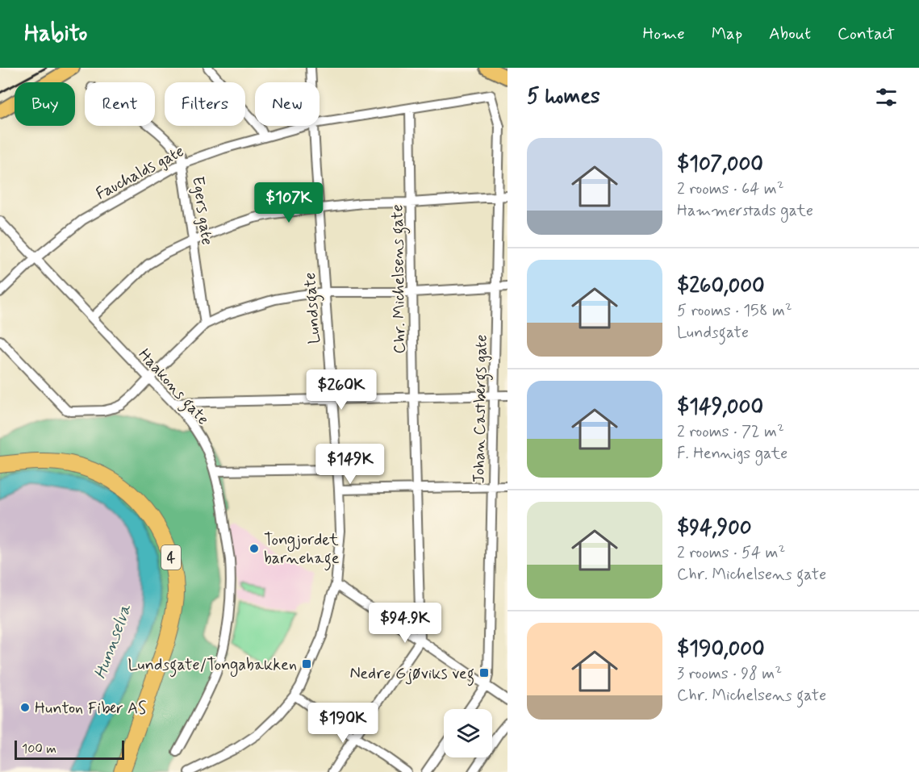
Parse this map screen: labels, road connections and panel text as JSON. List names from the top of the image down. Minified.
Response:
{"streets":{"highway":["4"],"street":["Fauchalds gate","Egers gate","Chr. Michelsens gate","Lundsgate","Haakons gate","Johan Castbergs gate"]},"crossings":[["Fauchalds gate","Egers gate"],["Fauchalds gate","Chr. Michelsens gate"],["Fauchalds gate","Haakons gate"],["Fauchalds gate","Johan Castbergs gate"]],"water":["Hunnselva"],"places":{"other":["Tongjordet barnehage","Hunton Fiber AS"],"transit":["Lundsgate/Tongabakken","Nedre Gjøviks veg"]},"scale_bar":"100 m","page":{"header":"Habito","nav":["Home","Map","About","Contact"],"heading":"5 homes","chip":["Buy","Rent","Filters","New"],"list":[{"name":"$107,000","note":"2 rooms · 64 m² · Hammerstads gate"},{"name":"$260,000","note":"5 rooms · 158 m² · Lundsgate"},{"name":"$149,000","note":"2 rooms · 72 m² · F. Hennigs gate"},{"name":"$94,900","note":"2 rooms · 54 m² · Chr. Michelsens gate"},{"name":"$190,000","note":"3 rooms · 98 m² · Chr. Michelsens gate"}],"price":["$107K","$260K","$149K","$94.9K","$190K"],"scale":"100 m"}}
